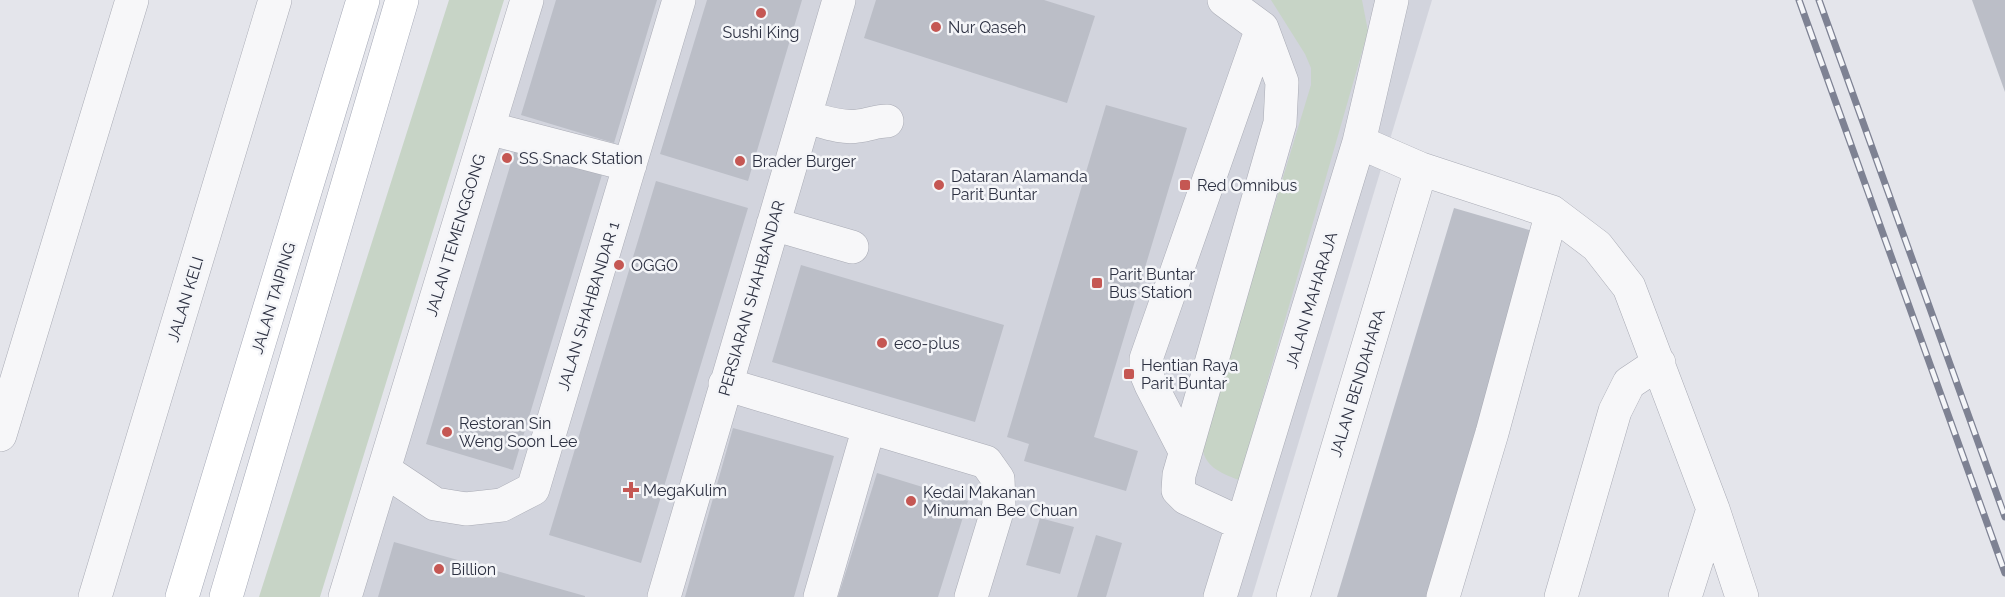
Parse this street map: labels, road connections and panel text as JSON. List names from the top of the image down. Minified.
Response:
{"streets":{"main road":["JALAN TAIPING"],"street":["JALAN TEMENGGONG","PERSIARAN SHAHBANDAR","JALAN KELI","JALAN MAHARAJA","JALAN SHAHBANDAR 1","JALAN BENDAHARA"]},"crossings":[["JALAN TEMENGGONG","JALAN SHAHBANDAR 1"]],"places":{"other":["Sushi King","Nur Qaseh","SS Snack Station","Brader Burger","Dataran Alamanda Parit Buntar","OGGO","eco-plus","Restoran Sin Weng Soon Lee","Kedai Makanan Minuman Bee Chuan","Billion"],"transit":["Red Omnibus","Parit Buntar Bus Station","Hentian Raya Parit Buntar"],"health":["MegaKulim"]}}
